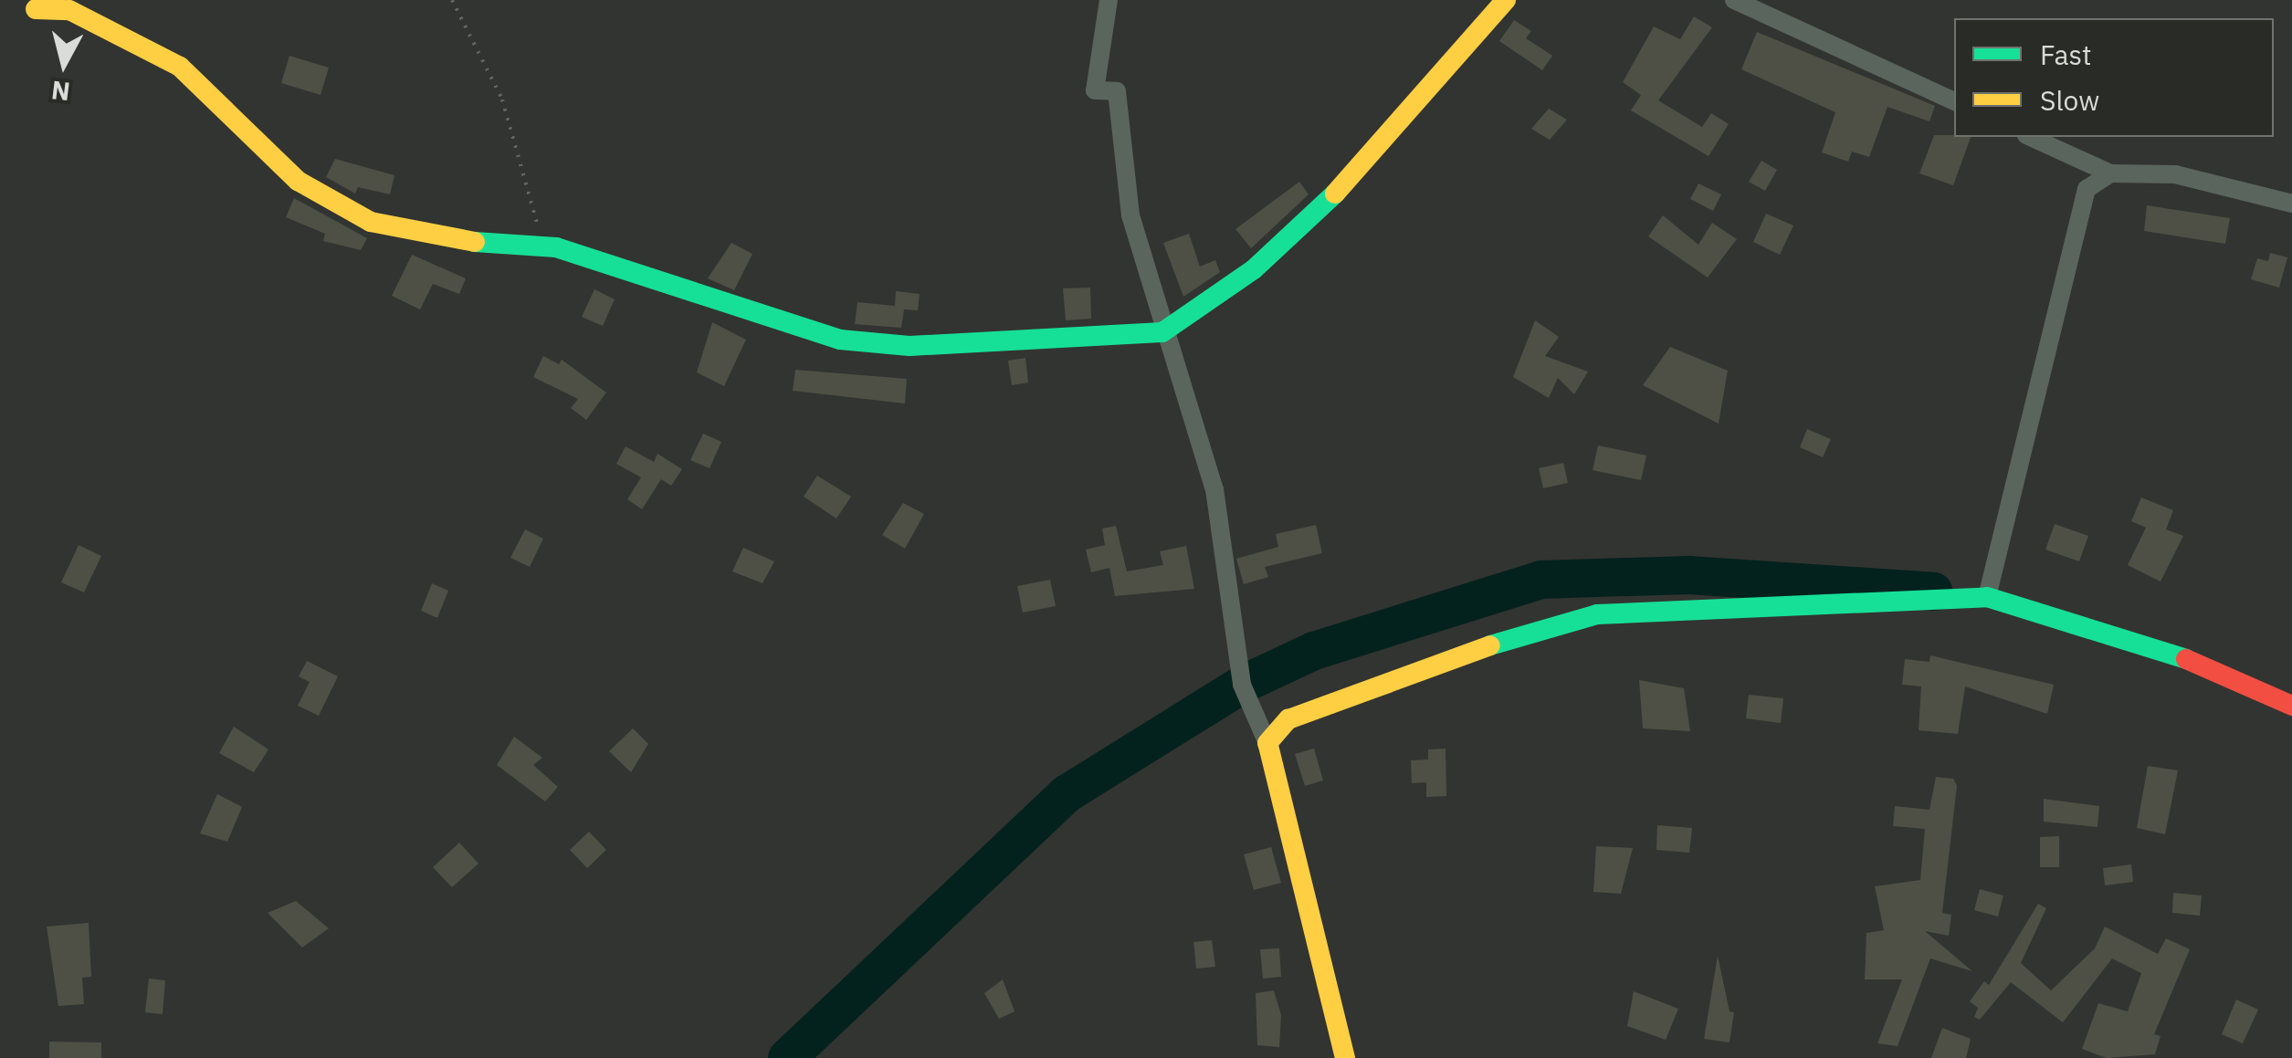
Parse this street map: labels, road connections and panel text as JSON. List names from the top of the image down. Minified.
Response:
{"legend":["Fast","Slow"],"north":"bottom"}
